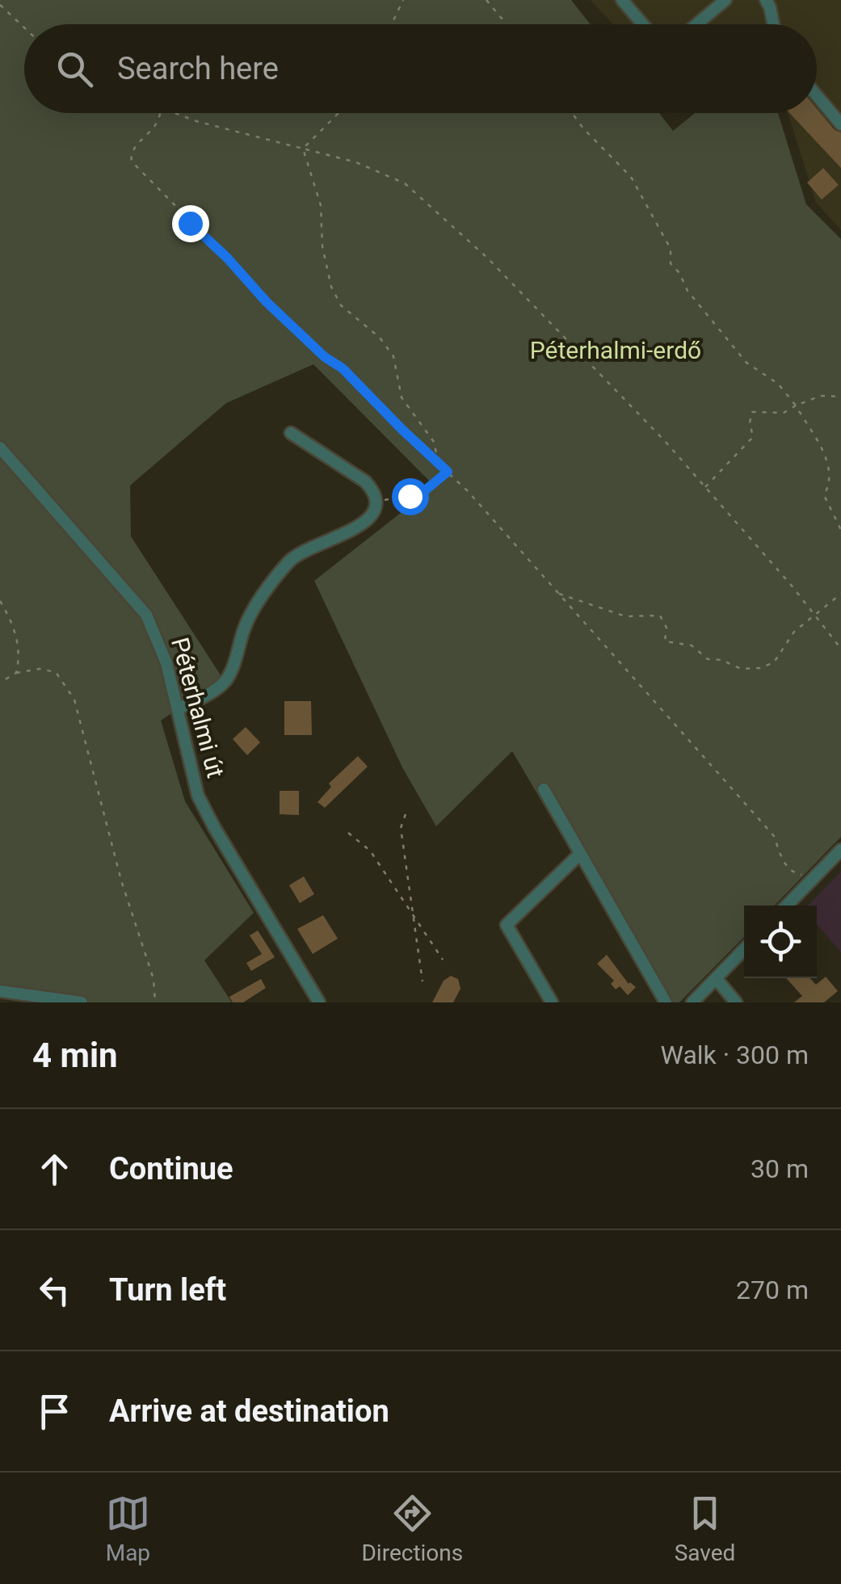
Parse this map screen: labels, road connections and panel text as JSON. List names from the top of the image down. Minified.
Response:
{"streets":{"street":["Péterhalmi út"]},"parks":["Péterhalmi-erdő"],"page":{"search":"Search here","heading":["4 min","Walk · 300 m"],"list":[["Continue","30 m"],["Turn left","270 m"],"Arrive at destination"],"nav":["Map","Directions","Saved"]}}
